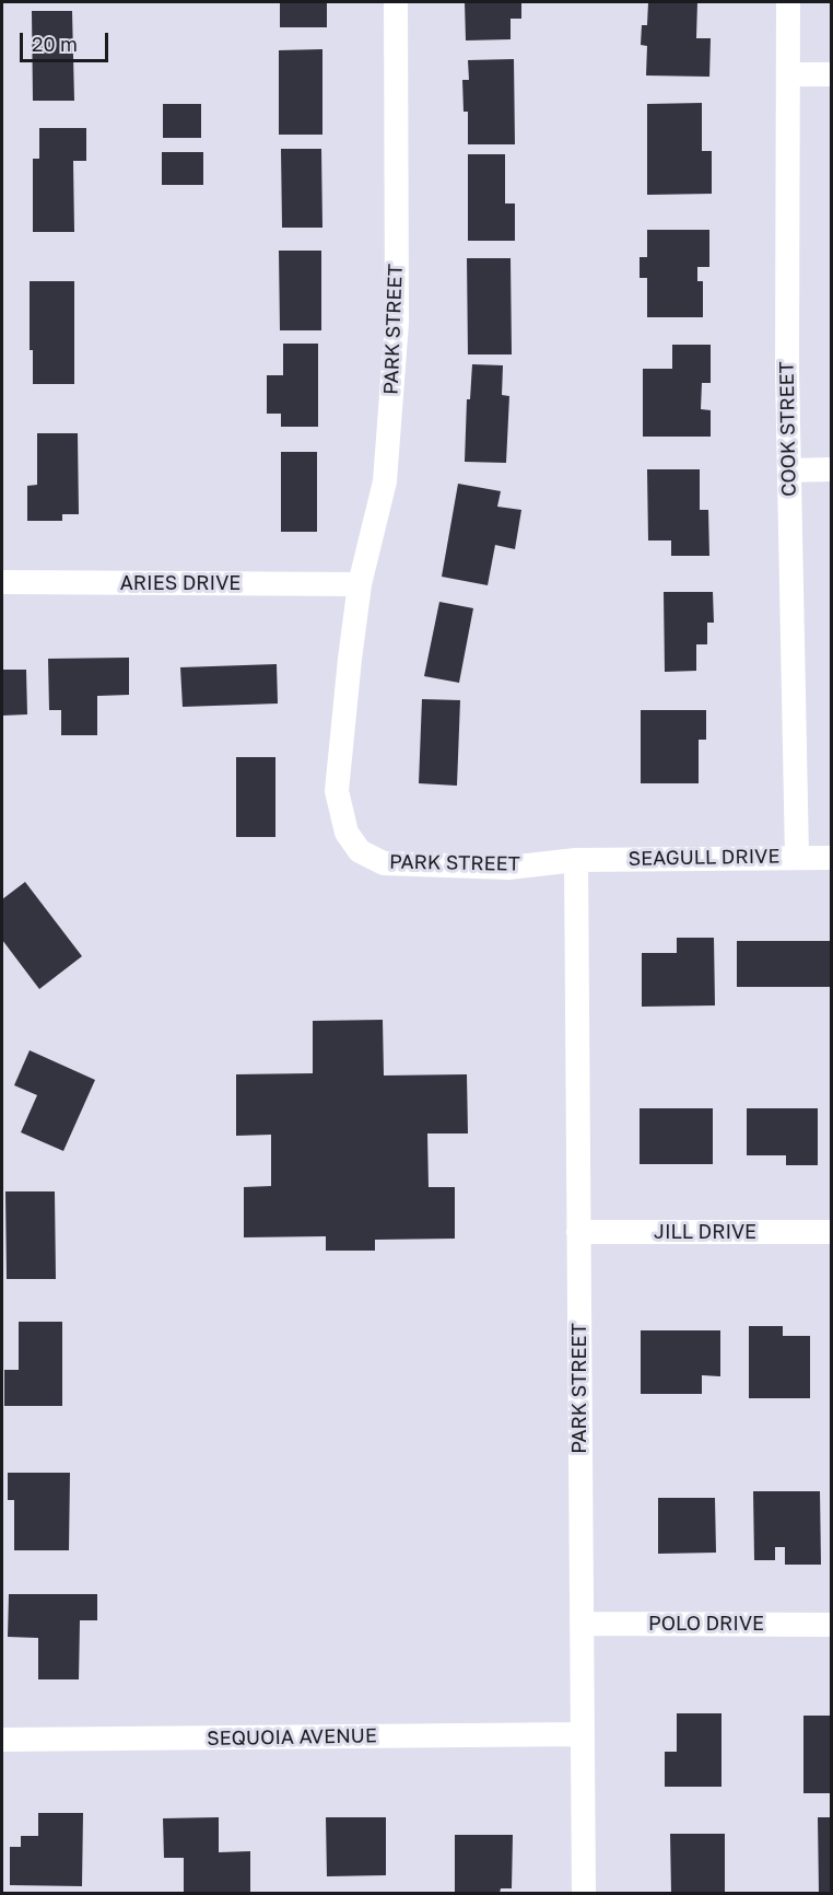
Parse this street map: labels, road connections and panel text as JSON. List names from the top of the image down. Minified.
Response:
{"streets":{"street":["PARK STREET","COOK STREET","ARIES DRIVE","SEAGULL DRIVE","JILL DRIVE","POLO DRIVE","SEQUOIA AVENUE"]},"crossings":[["PARK STREET","ARIES DRIVE"],["PARK STREET","SEAGULL DRIVE"],["PARK STREET","JILL DRIVE"],["PARK STREET","POLO DRIVE"],["PARK STREET","SEQUOIA AVENUE"],["COOK STREET","SEAGULL DRIVE"]],"scale_bar":"20 m"}
